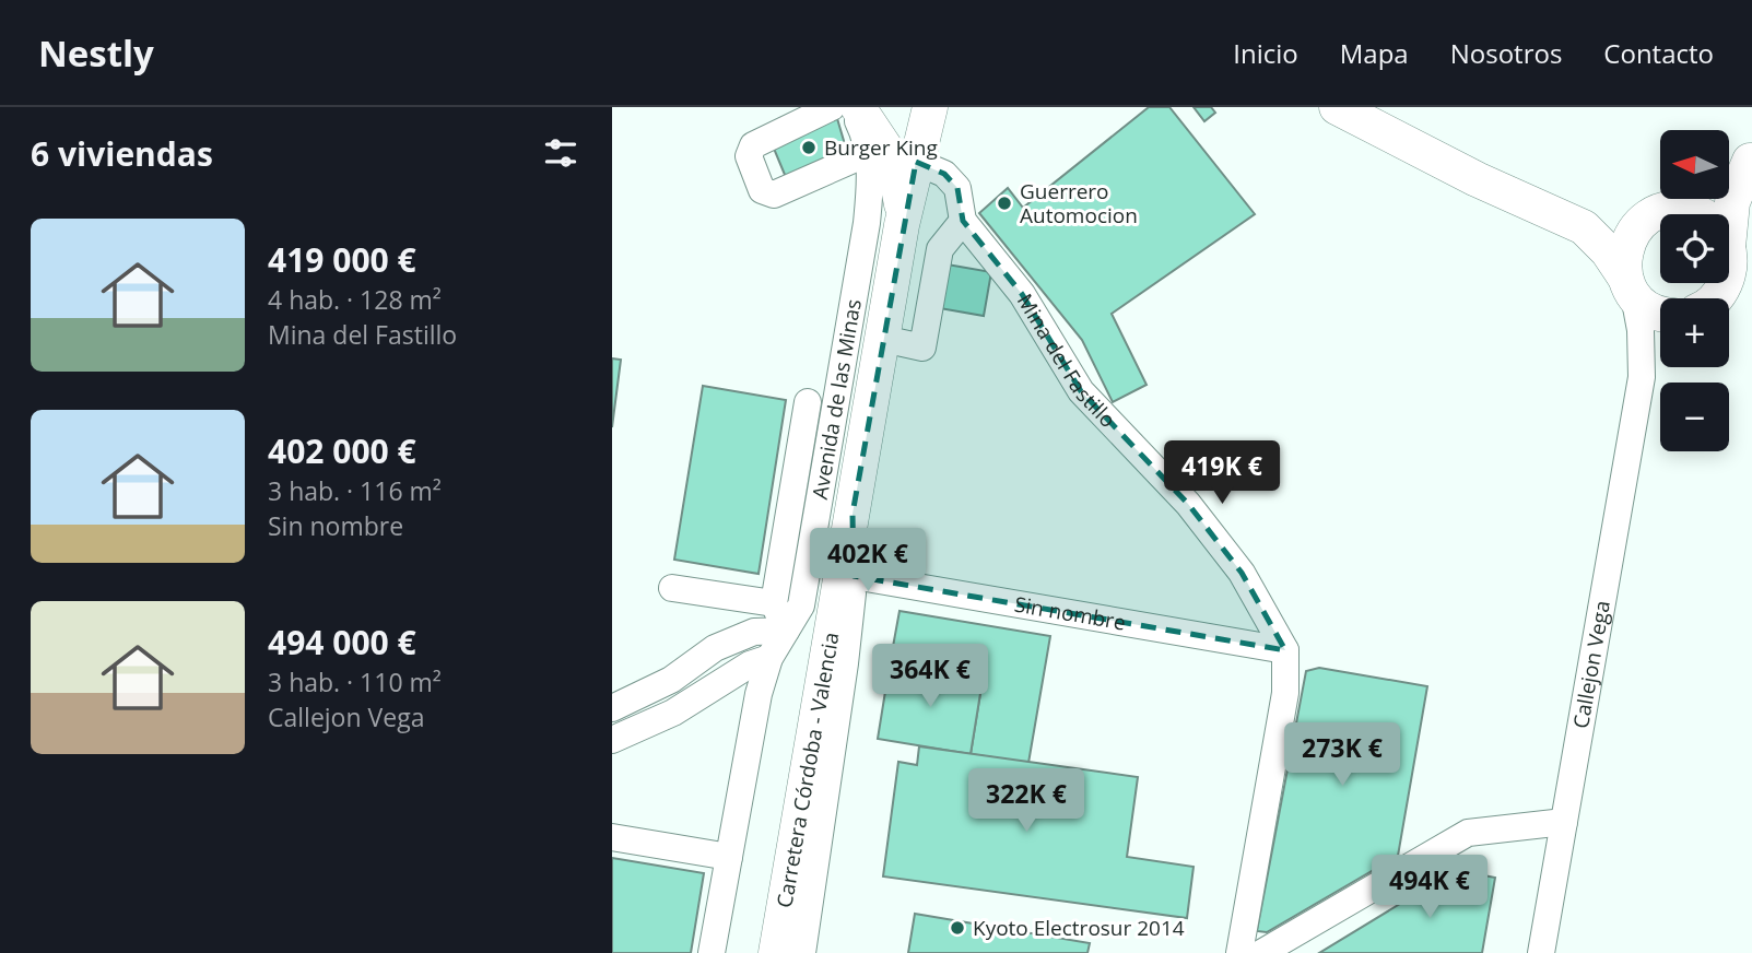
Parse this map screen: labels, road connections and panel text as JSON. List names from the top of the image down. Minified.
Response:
{"streets":{"main road":["Carretera Córdoba - Valencia"],"street":["Mina del Fastillo","Avenida de las Minas","Sin nombre","Callejon Vega"]},"crossings":[["Mina del Fastillo","Sin nombre"],["Mina del Fastillo","Carretera Córdoba - Valencia"],["Avenida de las Minas","Sin nombre"],["Avenida de las Minas","Carretera Córdoba - Valencia"]],"places":["Burger King","Guerrero Automocion","Kyoto Electrosur 2014"],"north":"left","page":{"header":"Nestly","nav":["Inicio","Mapa","Nosotros","Contacto"],"heading":"6 viviendas","map_buttons":["+","−"],"list":[{"name":"419 000 €","note":"4 hab. · 128 m² · Mina del Fastillo"},{"name":"402 000 €","note":"3 hab. · 116 m² · Sin nombre"},{"name":"494 000 €","note":"3 hab. · 110 m² · Callejon Vega"}],"price":["419K €","402K €","364K €","273K €","322K €","494K €"]}}
